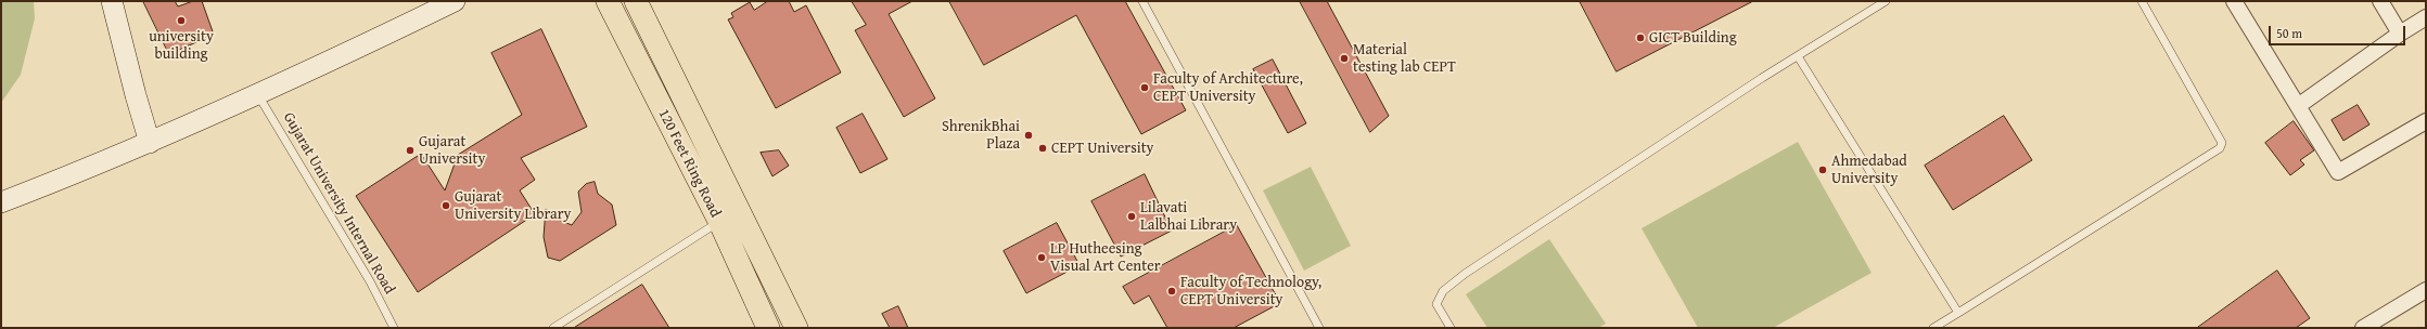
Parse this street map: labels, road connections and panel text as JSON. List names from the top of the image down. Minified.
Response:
{"streets":{"main road":["120 Feet Ring Road"],"lane":["Gujarat University Internal Road"]},"places":["university building","GICT Building","Material testing lab CEPT","Faculty of Architecture, CEPT University","ShrenikBhai Plaza","CEPT University","Gujarat University","Ahmedabad University","Gujarat University Library","Lilavati Lalbhai Library","LP Hutheesing Visual Art Center","Faculty of Technology, CEPT University"],"scale_bar":"50 m"}
